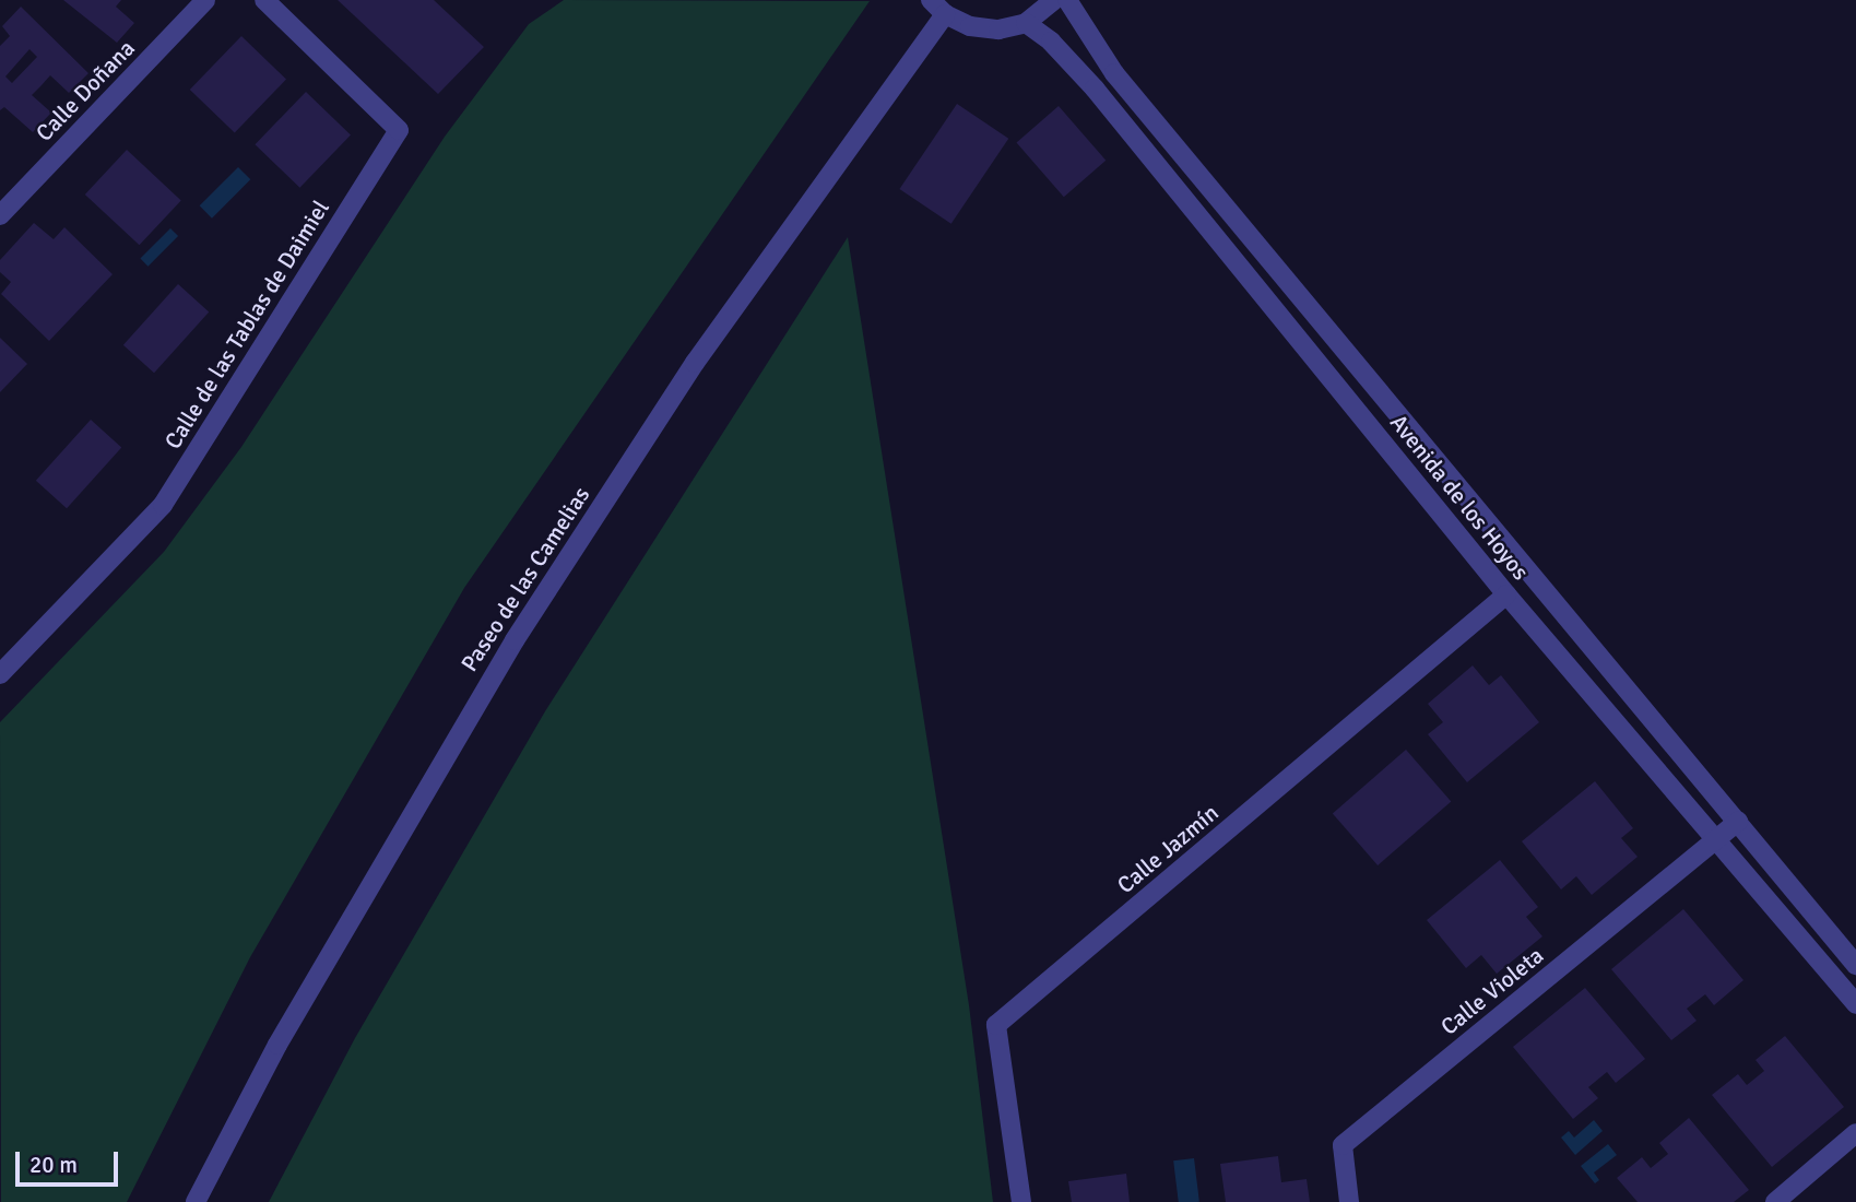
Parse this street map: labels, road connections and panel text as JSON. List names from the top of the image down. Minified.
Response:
{"streets":{"street":["Calle Doñana","Calle de las Tablas de Daimiel","Avenida de los Hoyos","Paseo de las Camelias","Calle Jazmín","Calle Violeta"]},"crossings":[["Avenida de los Hoyos","Calle Jazmín"],["Avenida de los Hoyos","Calle Violeta"]],"scale_bar":"20 m"}
